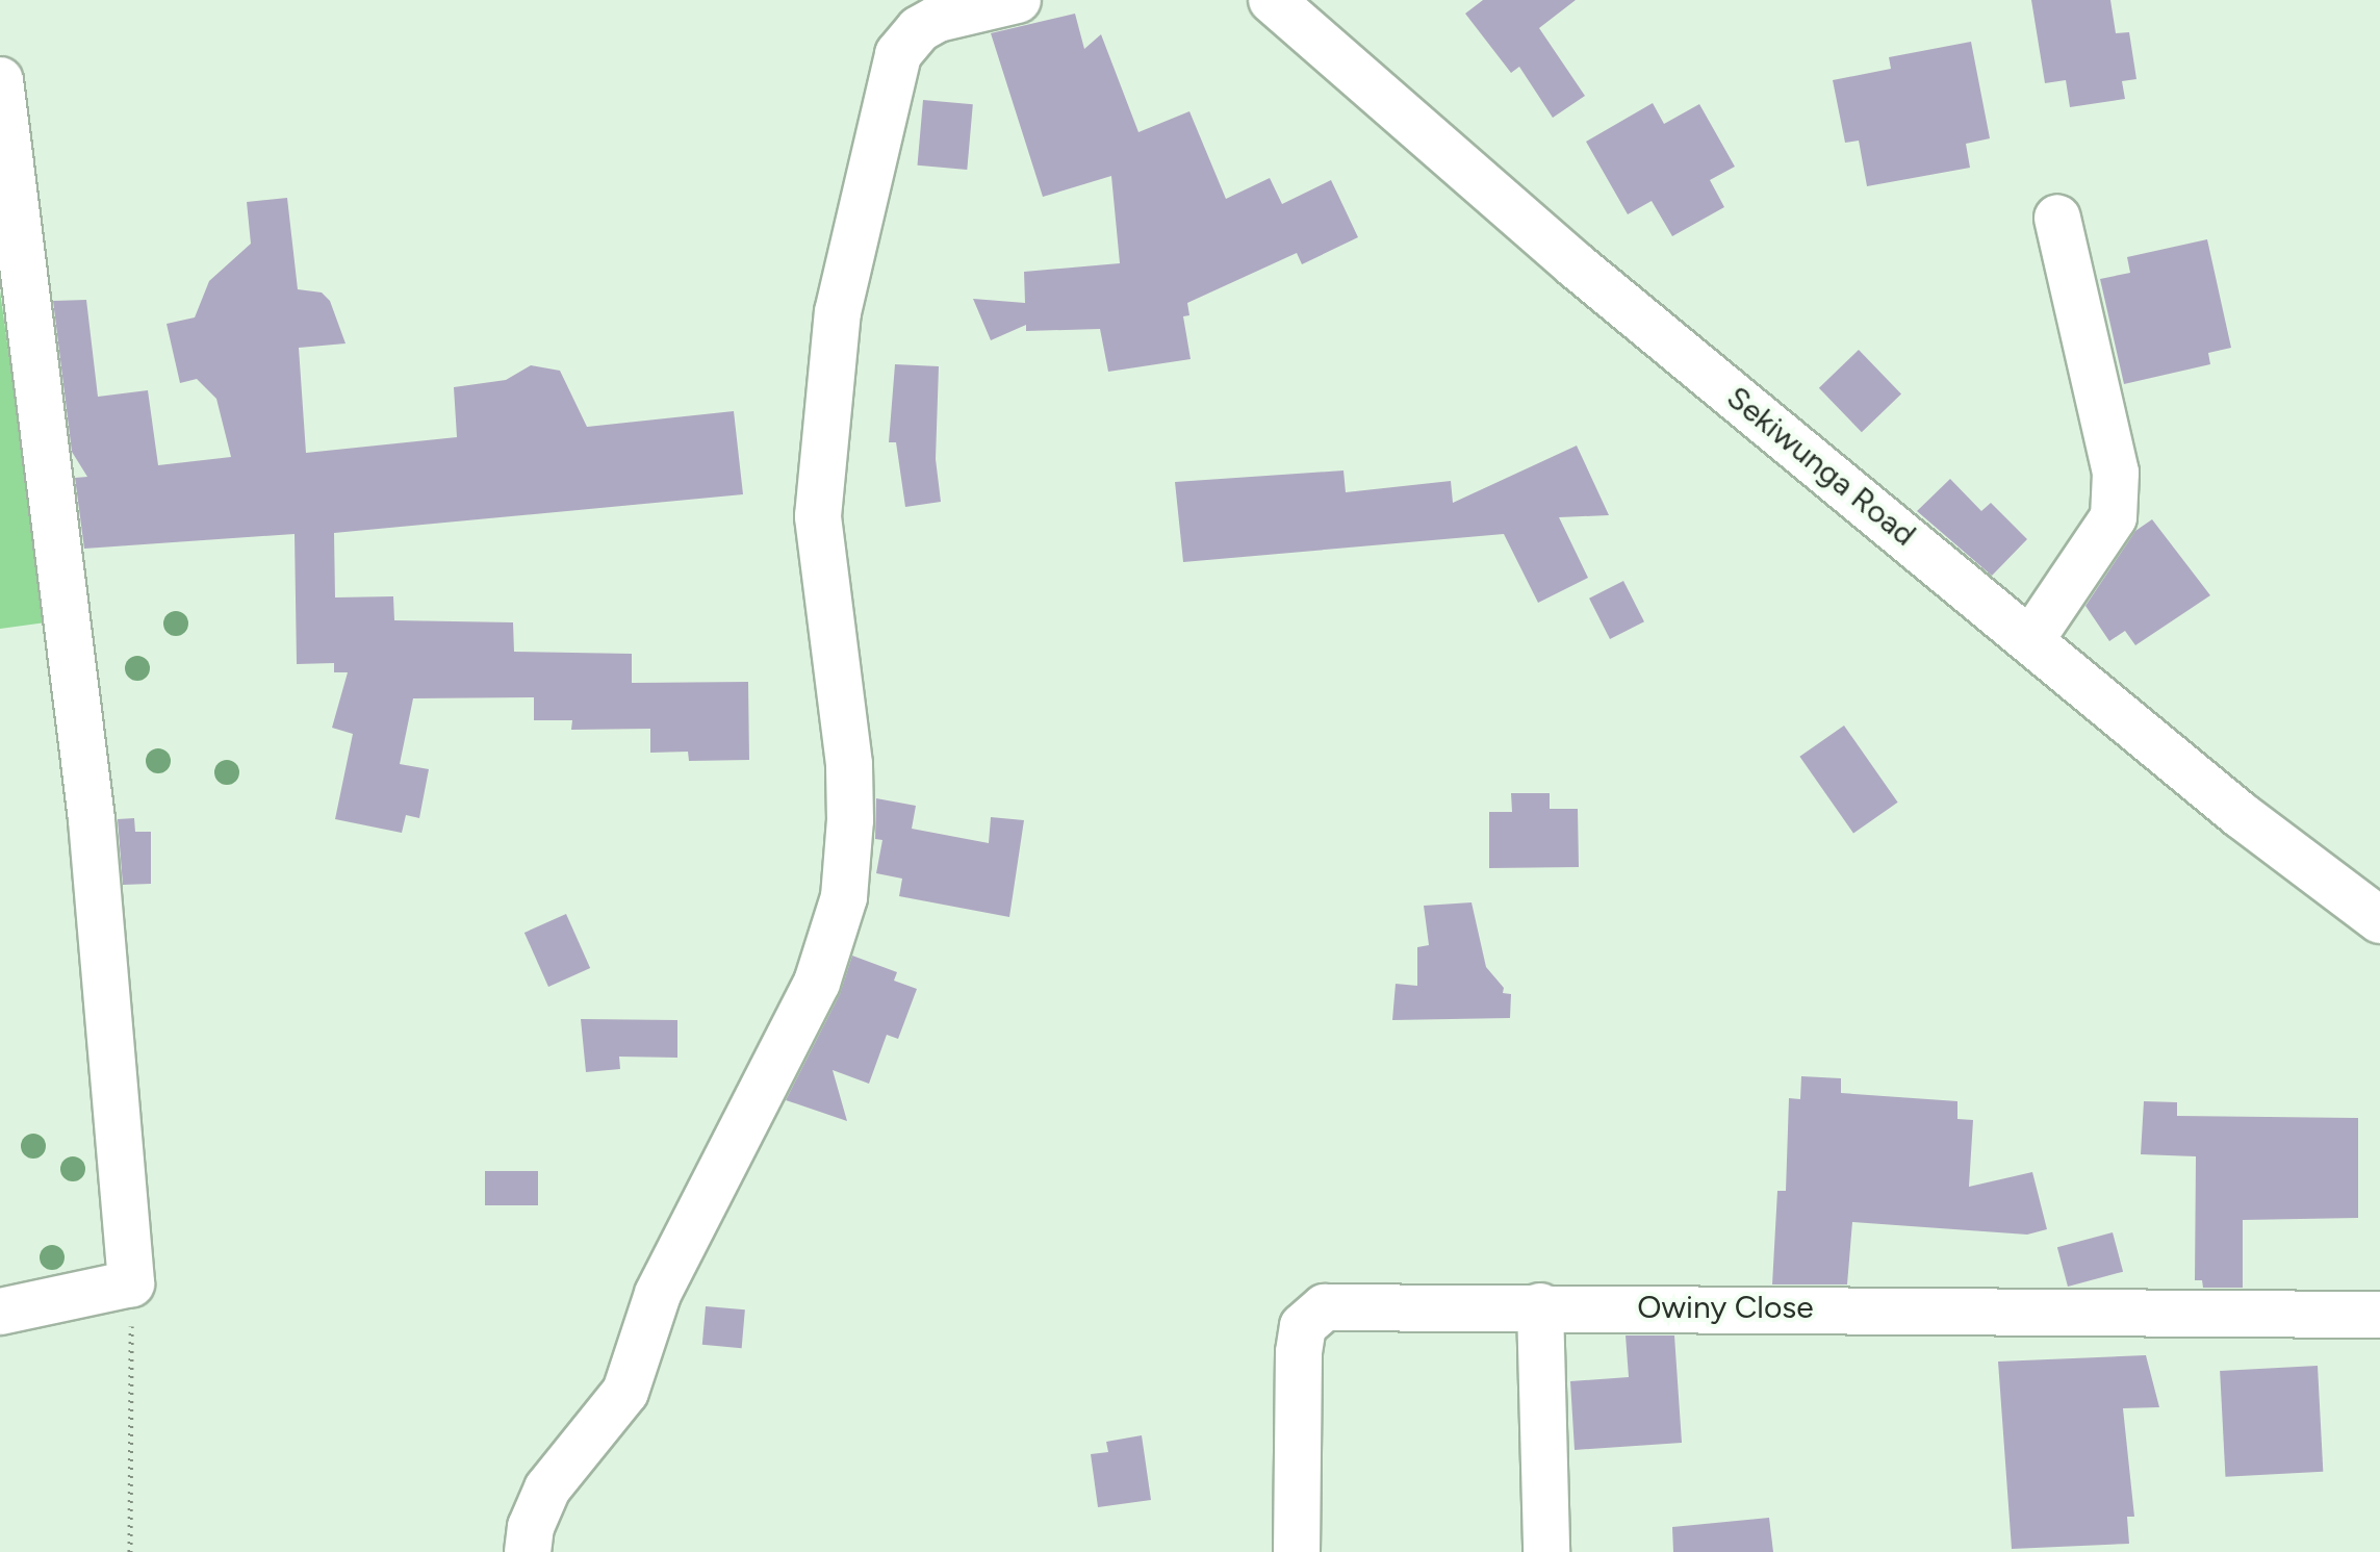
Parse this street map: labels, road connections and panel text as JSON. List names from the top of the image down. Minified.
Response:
{"streets":{"street":["Sekiwunga Road","Owiny Close"]}}
